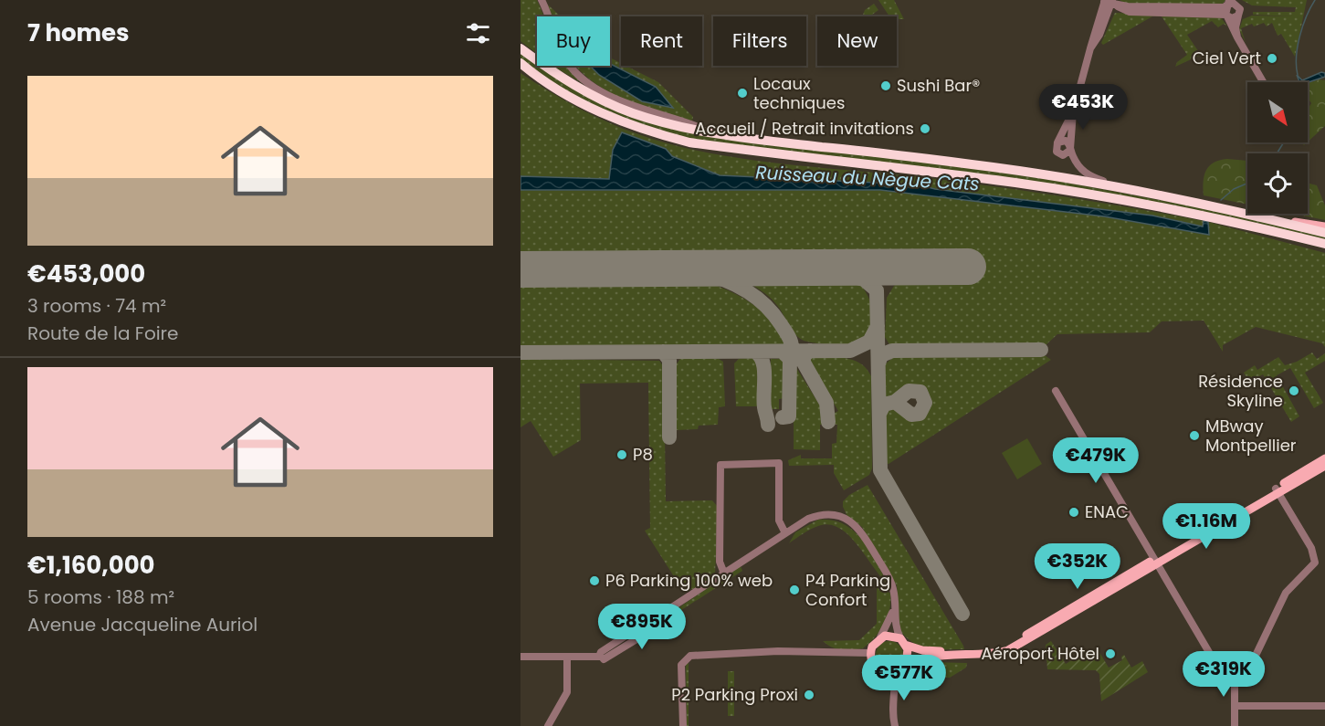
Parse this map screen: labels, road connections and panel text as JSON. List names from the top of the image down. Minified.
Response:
{"water":["Ruisseau du Nègue Cats"],"places":["Ciel Vert","Sushi Bar®","Locaux techniques","Accueil / Retrait invitations","Résidence Skyline","MBway Montpellier","P8","ENAC","P6 Parking 100% web","P4 Parking Confort","Aéroport Hôtel","P2 Parking Proxi"],"north":"bottom right","page":{"heading":"7 homes","chip":["Buy","Rent","Filters","New"],"list":[{"name":"€453,000","note":"3 rooms · 74 m² · Route de la Foire"},{"name":"€1,160,000","note":"5 rooms · 188 m² · Avenue Jacqueline Auriol"}],"price":["€453K","€479K","€1.16M","€352K","€895K","€319K","€577K"]}}
